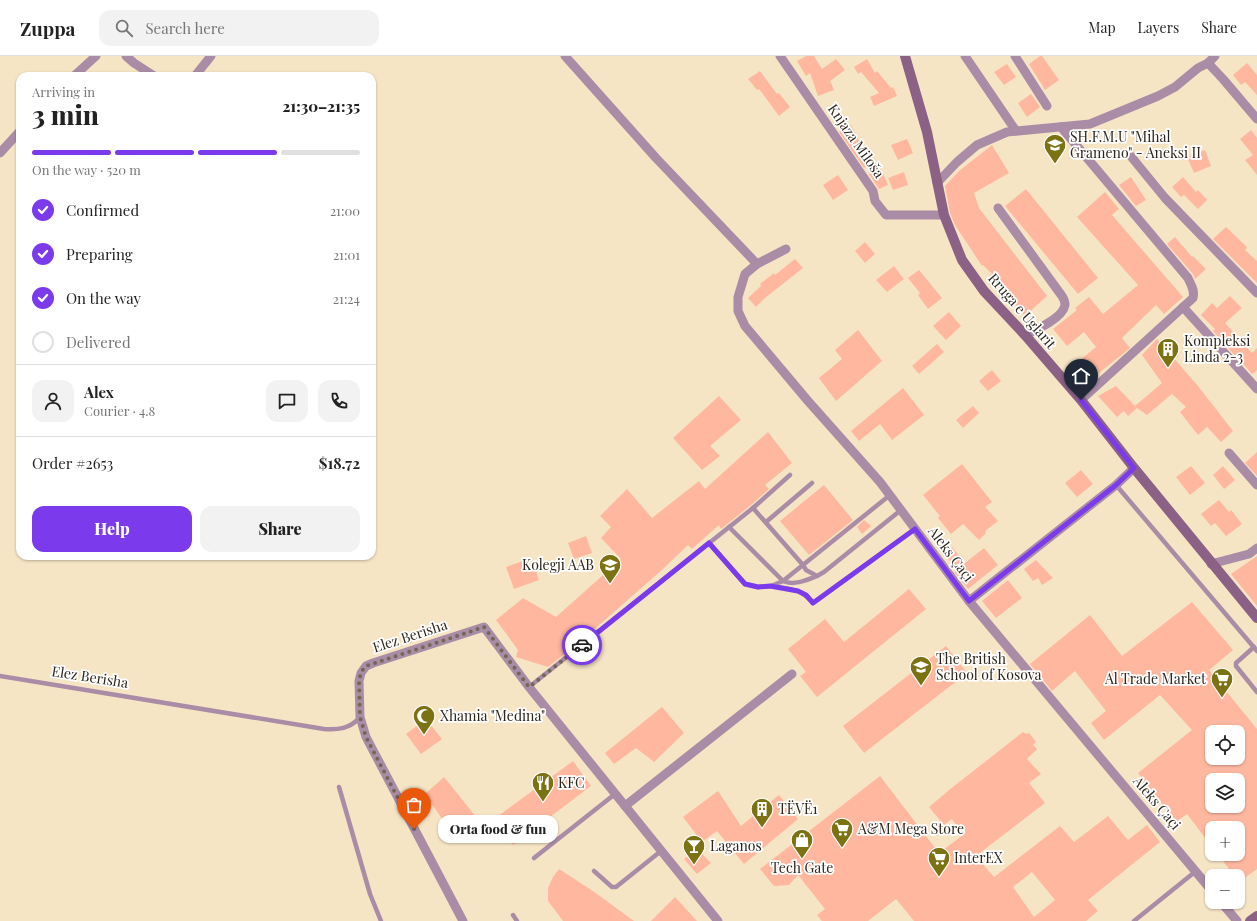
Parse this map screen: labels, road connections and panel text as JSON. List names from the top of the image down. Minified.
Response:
{"streets":{"street":["Knjaza Miloša","Rruga e Uglarit","Aleks Çaçi","Elez Berisha"]},"crossings":[["Knjaza Miloša","Rruga e Uglarit"]],"places":{"school or university":["SH.F.M.U \"Mihal Grameno\" - Aneksi II","Kolegji AAB","The British School of Kosova"],"building":["Kompleksi Linda 2-3","TËVË1"],"supermarket":["Al Trade Market","A&M Mega Store","InterEX"],"mosque":["Xhamia \"Medina\""],"restaurant":["KFC"],"other":["Orta food & fun"],"shop":["Tech Gate"],"bar":["Laganos"]},"page":{"header":"Zuppa","search":"Search here","nav":["Map","Layers","Share"],"heading":["3 min","Arriving in","21:30–21:35"],"panel":["Alex","Courier · 4.8","Order #2653","$18.72"],"bar":"On the way · 520 m","list":[["Confirmed","21:00"],["Preparing","21:01"],["On the way","21:24"],"Delivered"],"buttons":["Help","Share"],"map_buttons":["+","−"],"bubble":"Orta food & fun"}}
